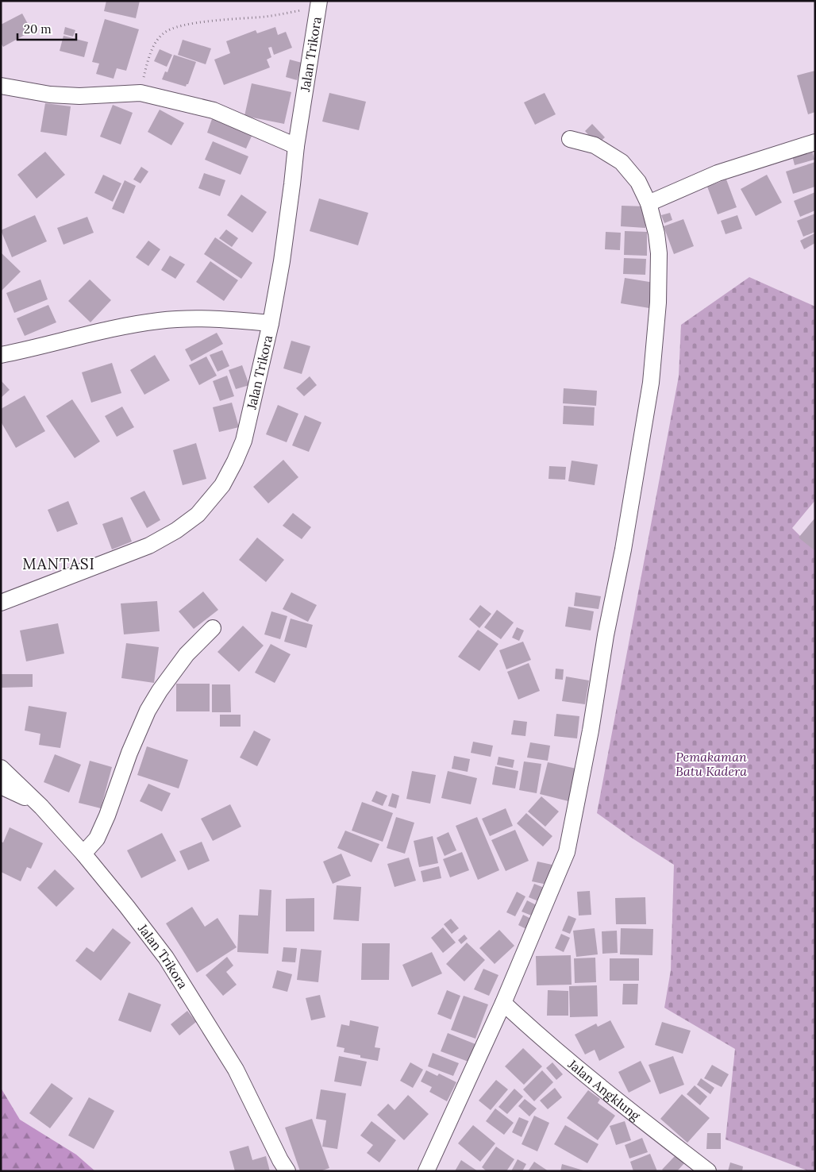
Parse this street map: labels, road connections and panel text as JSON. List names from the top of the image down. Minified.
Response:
{"streets":{"street":["Jalan Trikora","Jalan Angklung"]},"districts":["MANTASI"],"parks":["Pemakaman Batu Kadera"],"scale_bar":"20 m"}
